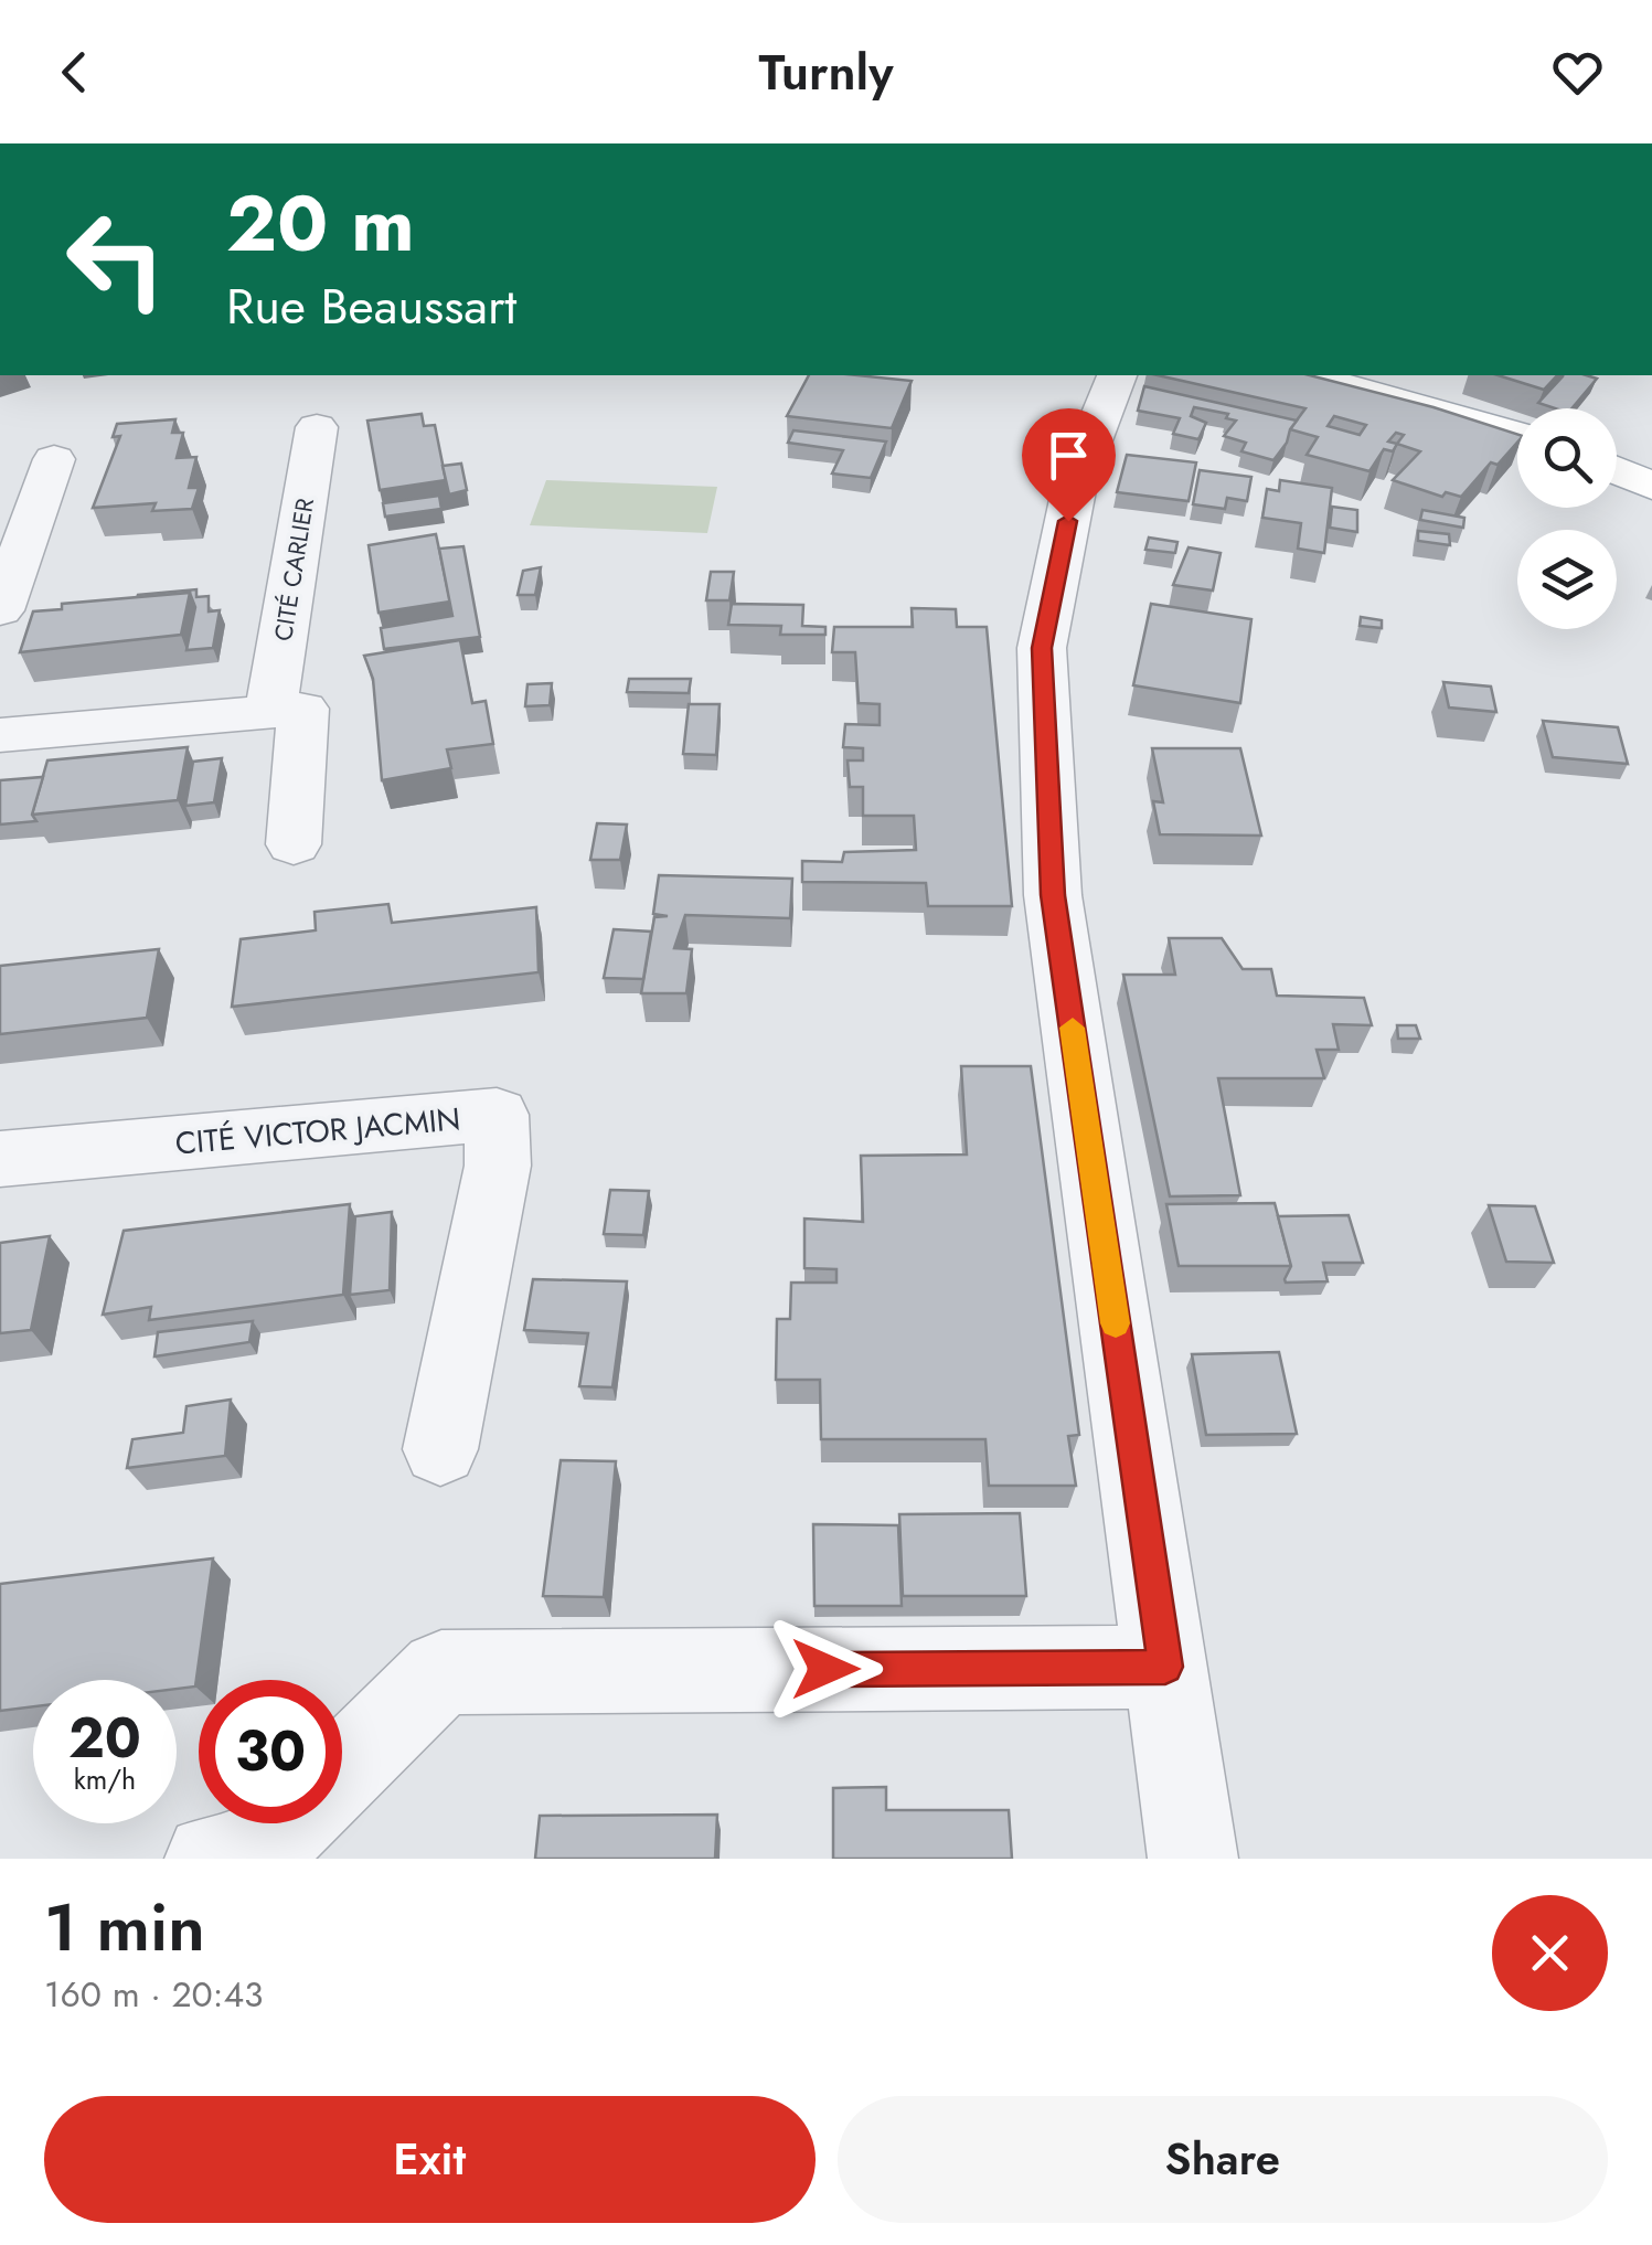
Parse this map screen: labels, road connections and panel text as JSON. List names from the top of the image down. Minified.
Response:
{"streets":{"street":["CITÉ CARLIER","CITÉ VICTOR JACMIN"]},"page":{"header":"Turnly","turn":["20 m","Rue Beaussart"],"speed":"20 km/h","limit":"30","heading":["1 min","160 m · 20:43"],"buttons":["Exit","Share"]}}
